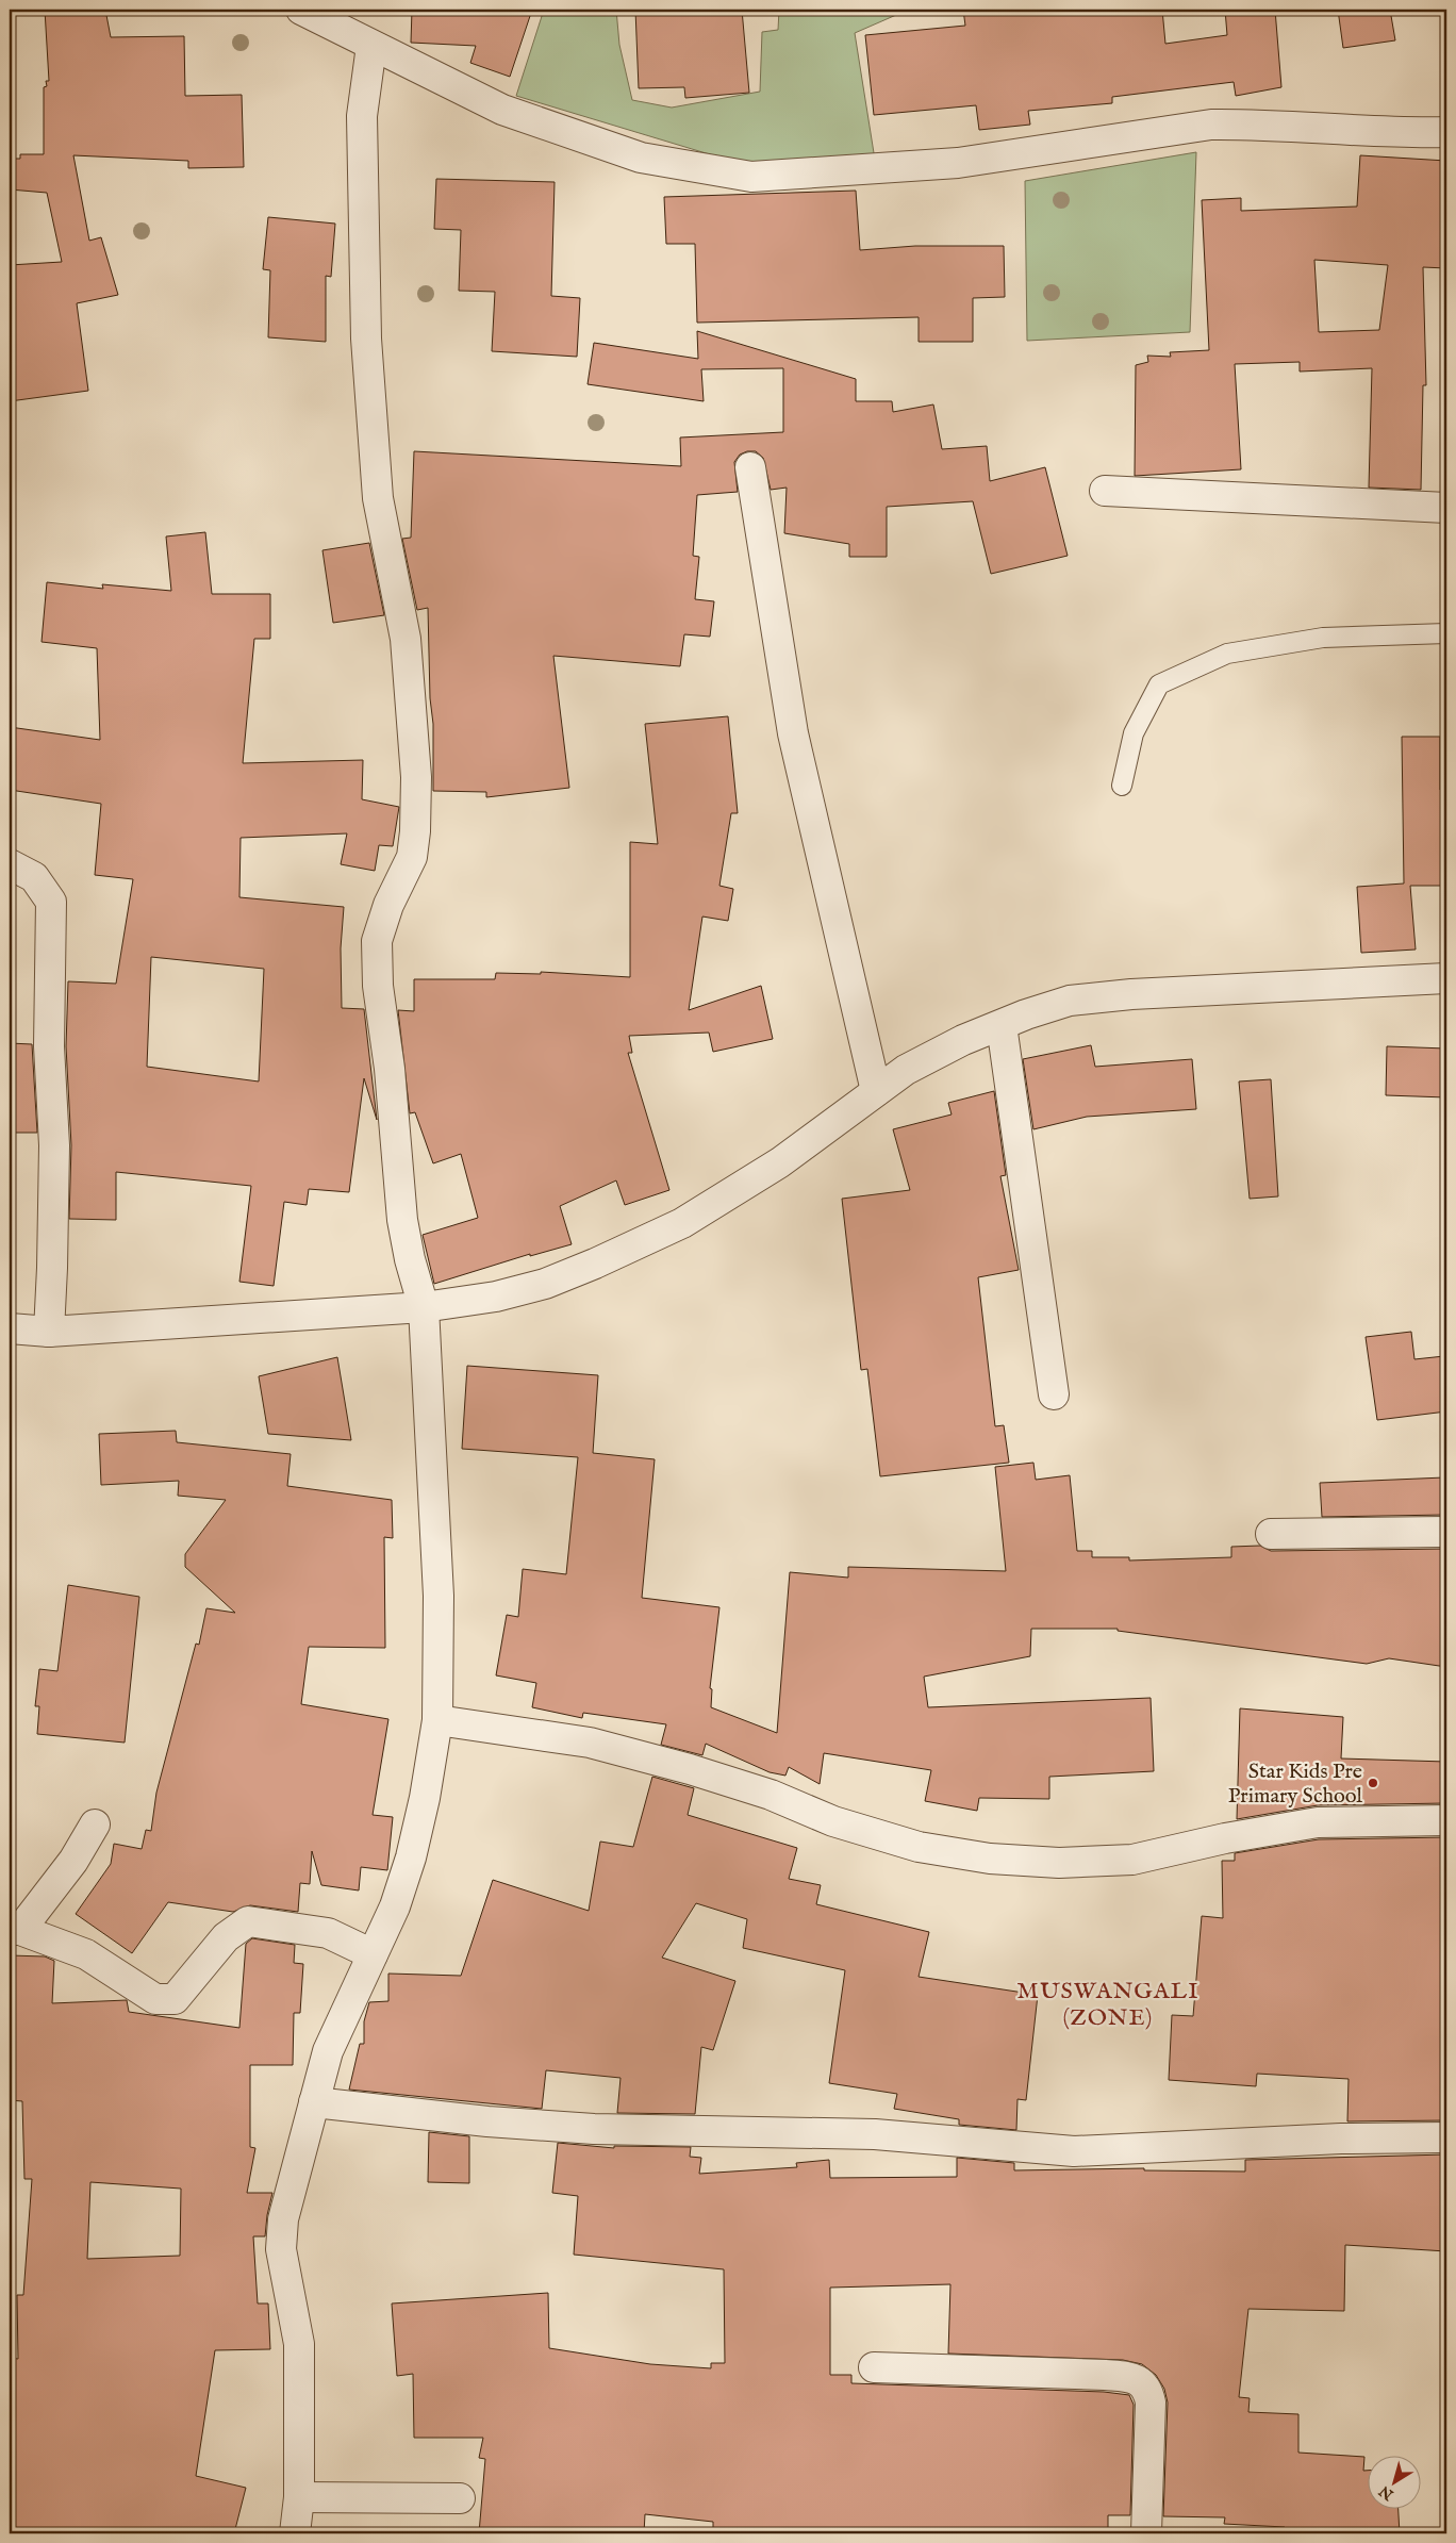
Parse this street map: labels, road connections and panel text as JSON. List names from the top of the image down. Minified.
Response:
{"districts":["MUSWANGALI (ZONE)"],"places":["Star Kids Pre Primary School"],"north":"bottom left"}
